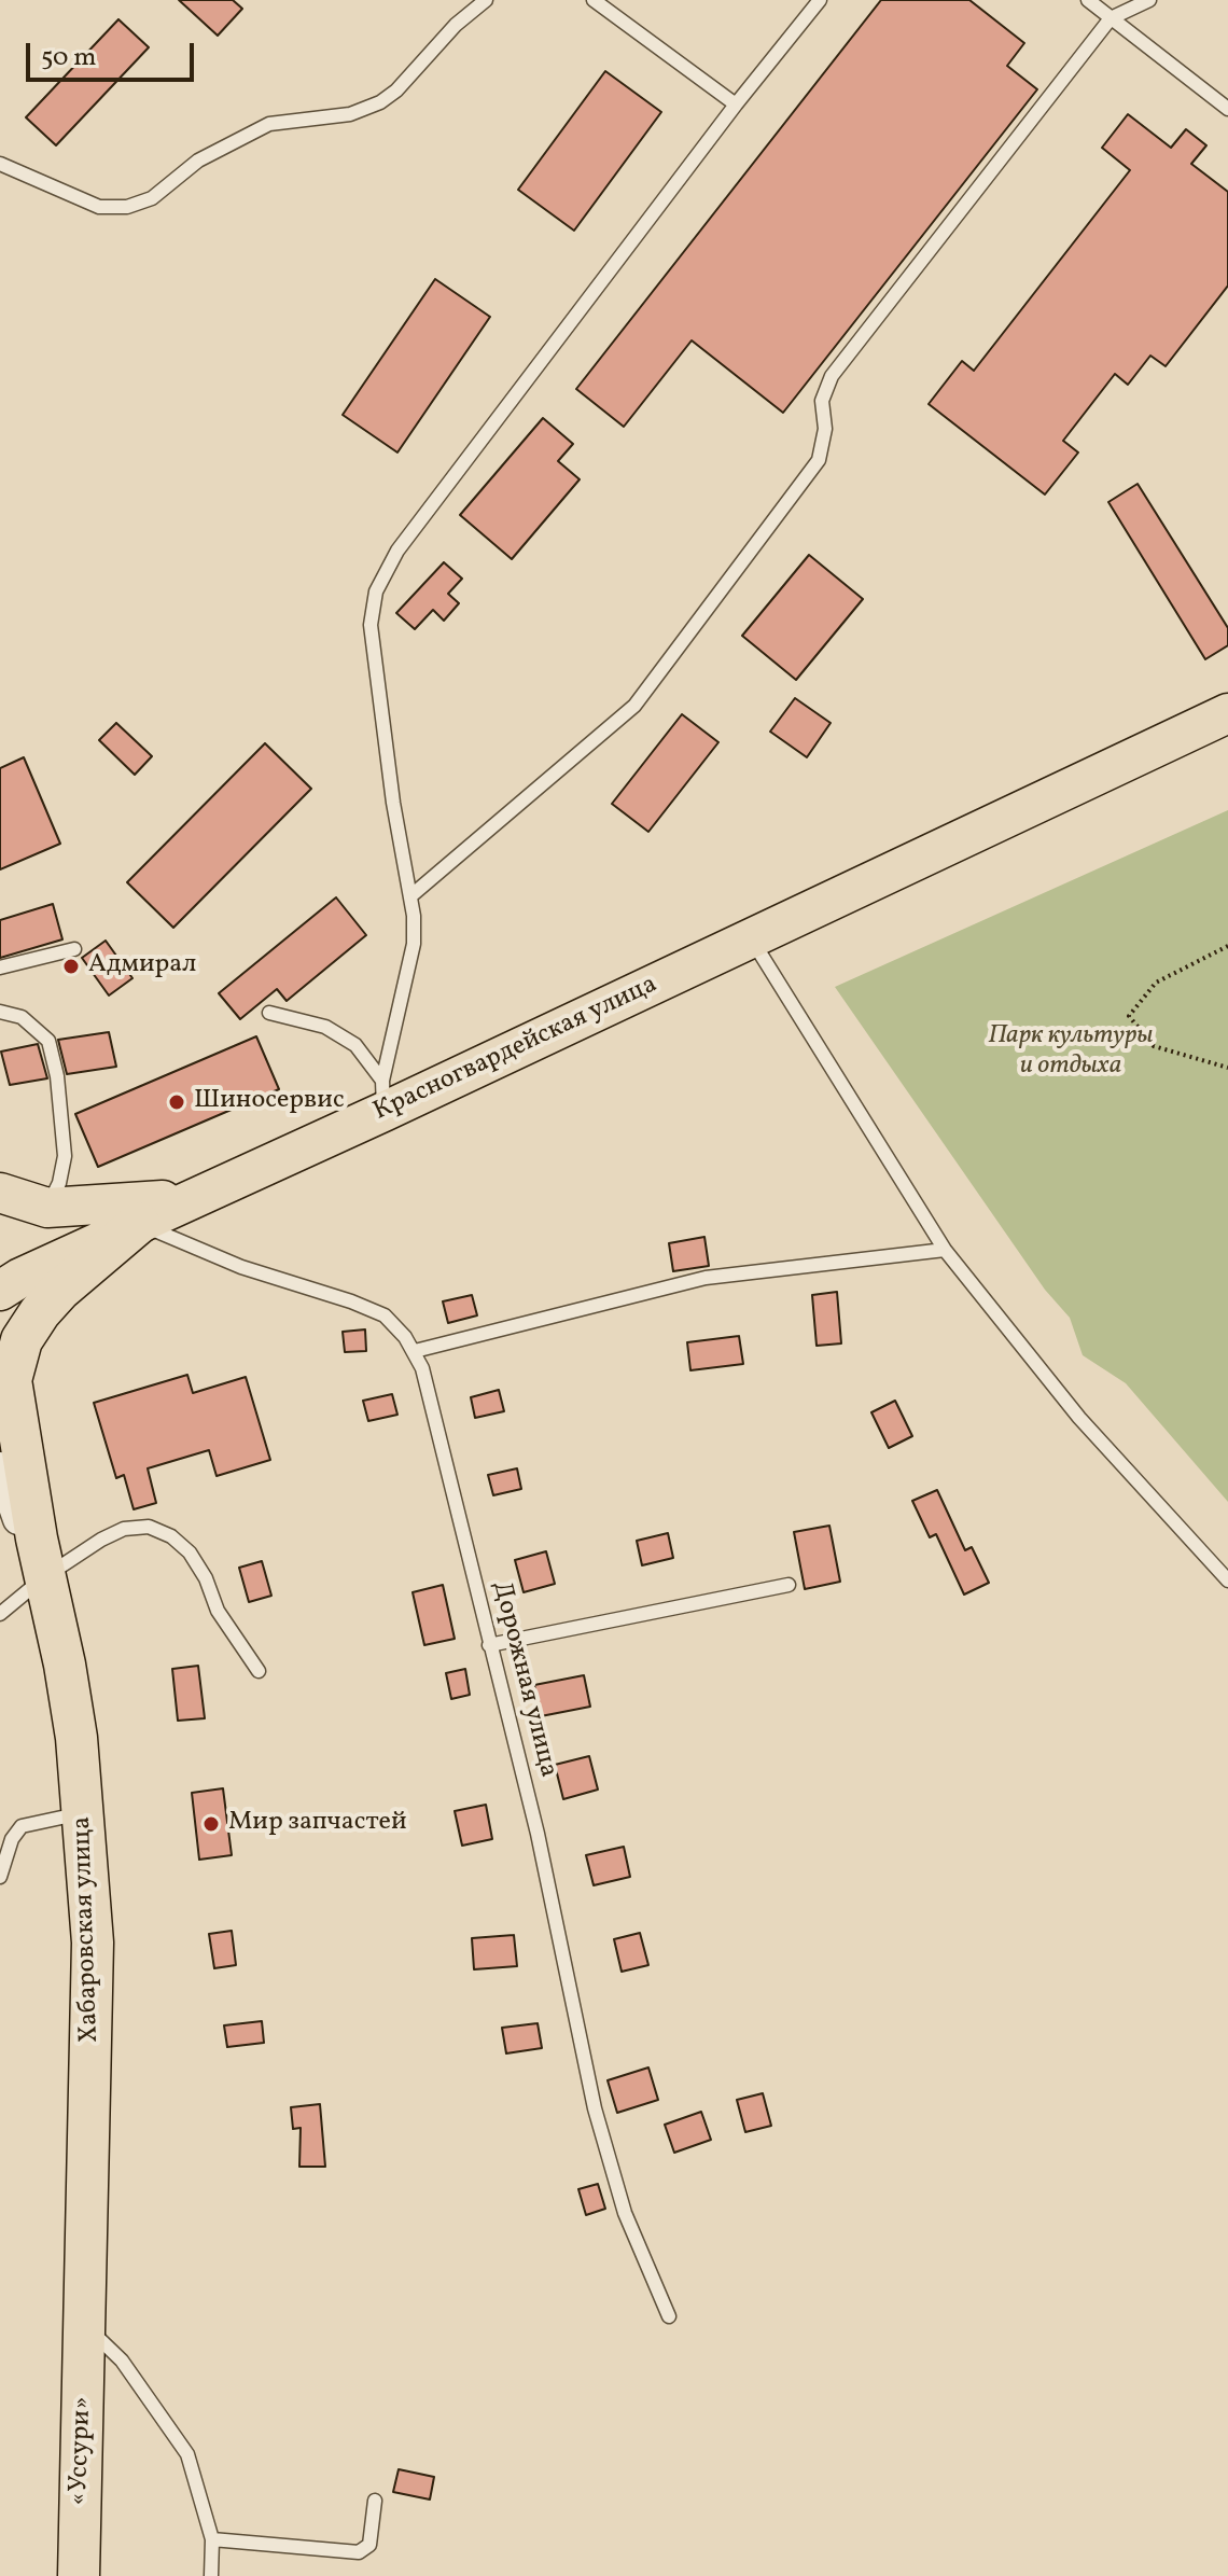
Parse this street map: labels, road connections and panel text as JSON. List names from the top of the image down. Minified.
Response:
{"streets":{"highway":["Хабаровская улица","«Уссури»"],"main road":["Красногвардейская улица"],"lane":["Дорожная улица"]},"crossings":[["Красногвардейская улица","Дорожная улица"],["Хабаровская улица","«Уссури»"]],"parks":["Парк культуры и отдыха"],"places":["Адмирал","Шиносервис","Мир запчастей"],"scale_bar":"50 m"}
